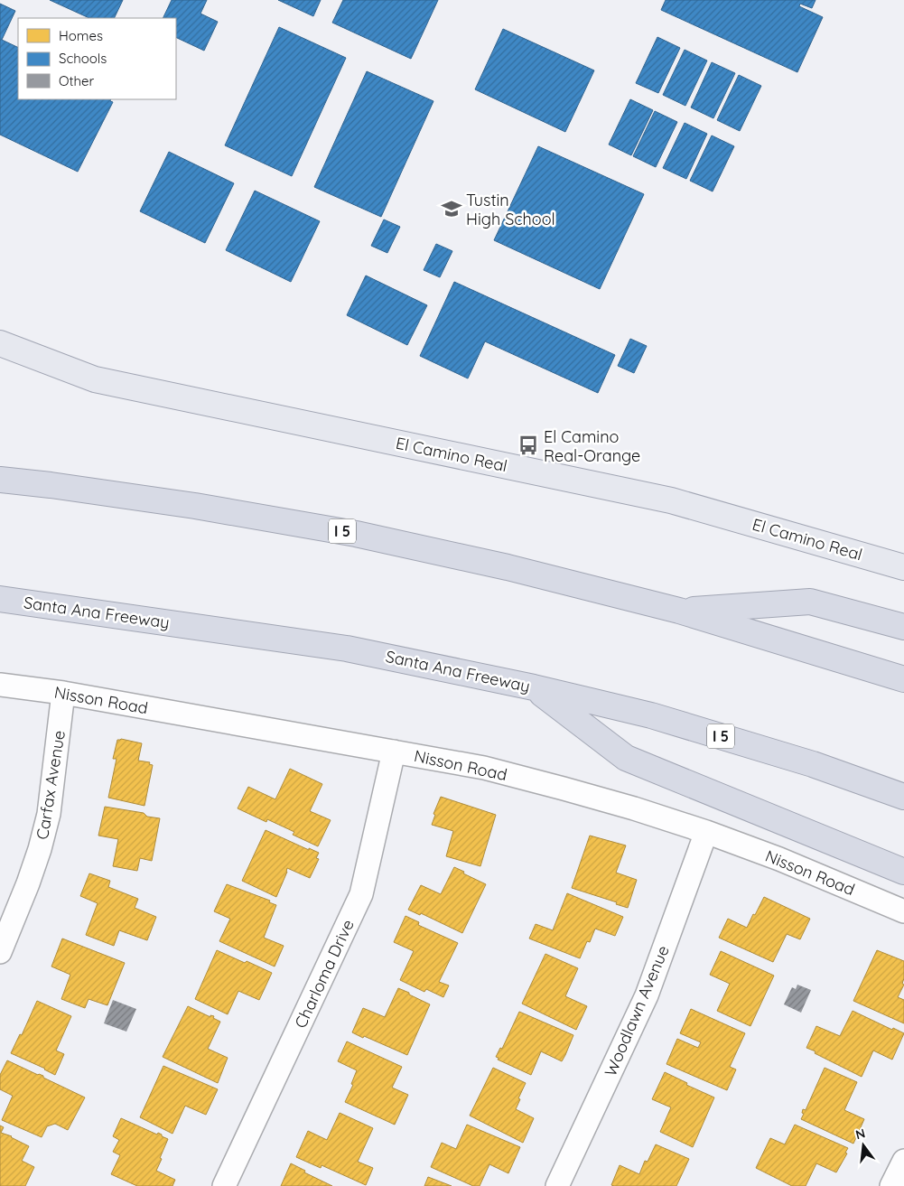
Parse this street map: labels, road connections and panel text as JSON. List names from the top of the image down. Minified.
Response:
{"streets":{"highway":["I 5","Santa Ana Freeway"],"main road":["El Camino Real"],"street":["Nisson Road","Carfax Avenue","Charloma Drive","Woodlawn Avenue"]},"crossings":[["Nisson Road","Carfax Avenue"],["Nisson Road","Charloma Drive"],["Nisson Road","Woodlawn Avenue"]],"places":{"school or university":["Tustin High School"],"bus stop":["El Camino Real-Orange"]},"legend":["Homes","Schools","Other"],"north":"top"}
